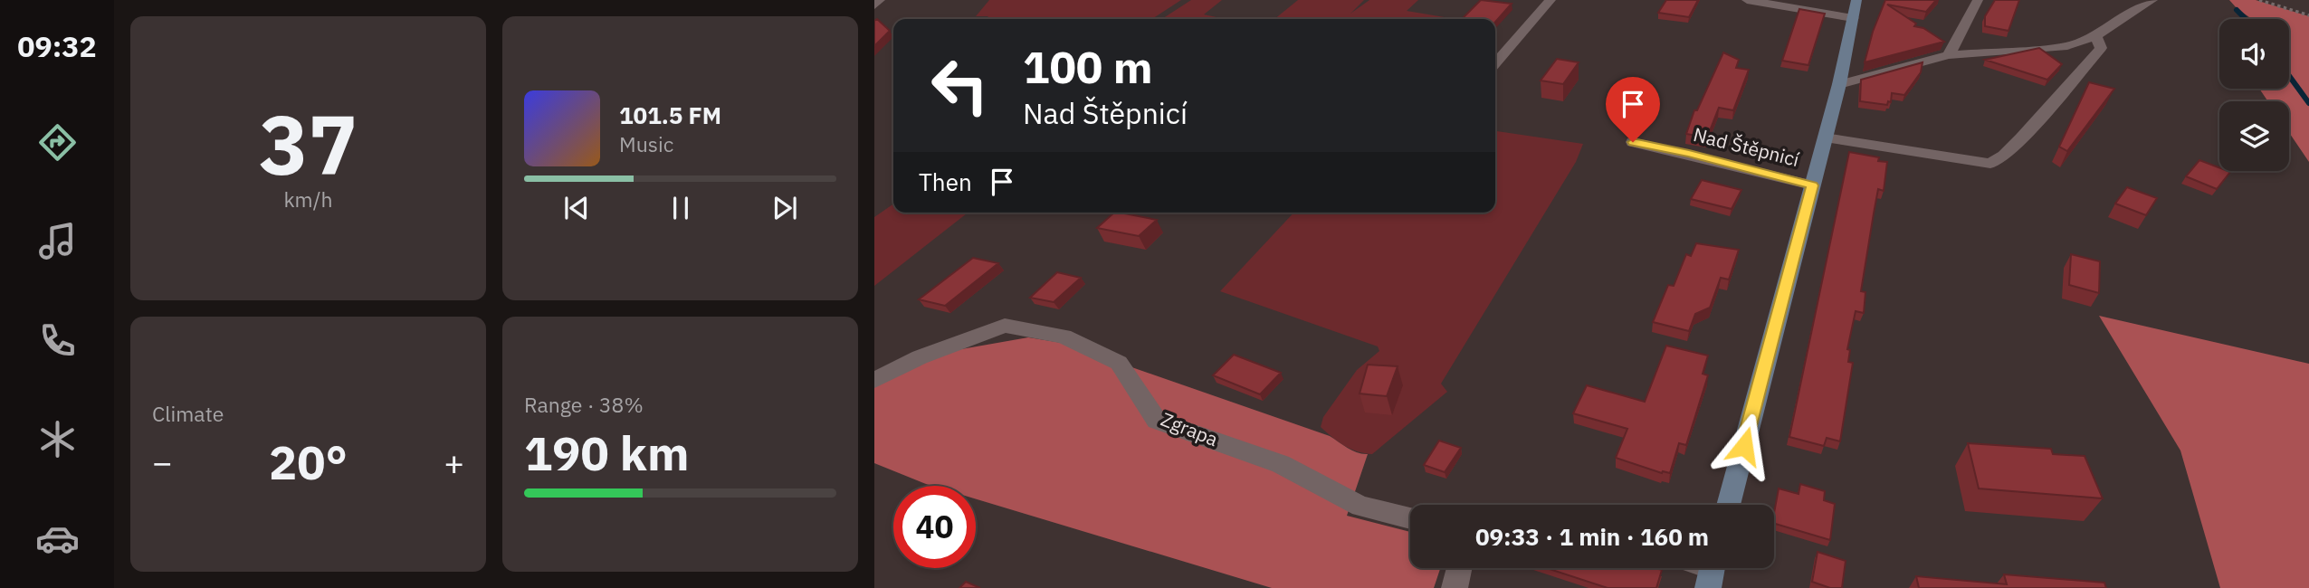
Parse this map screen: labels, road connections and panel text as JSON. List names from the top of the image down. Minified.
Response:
{"streets":{"street":["Nad Štěpnicí","Zgrapa"]},"page":{"tabs":"09:32","tile":[["37","km/h"],"Climate",["Range · 38%","190 km"]],"turn":["100 m","Nad Štěpnicí"],"song":["101.5 FM","Music"],"then":"Then","heat":["−","20°","+"],"limit":"40","trip":"09:33 · 1 min · 160 m"}}
